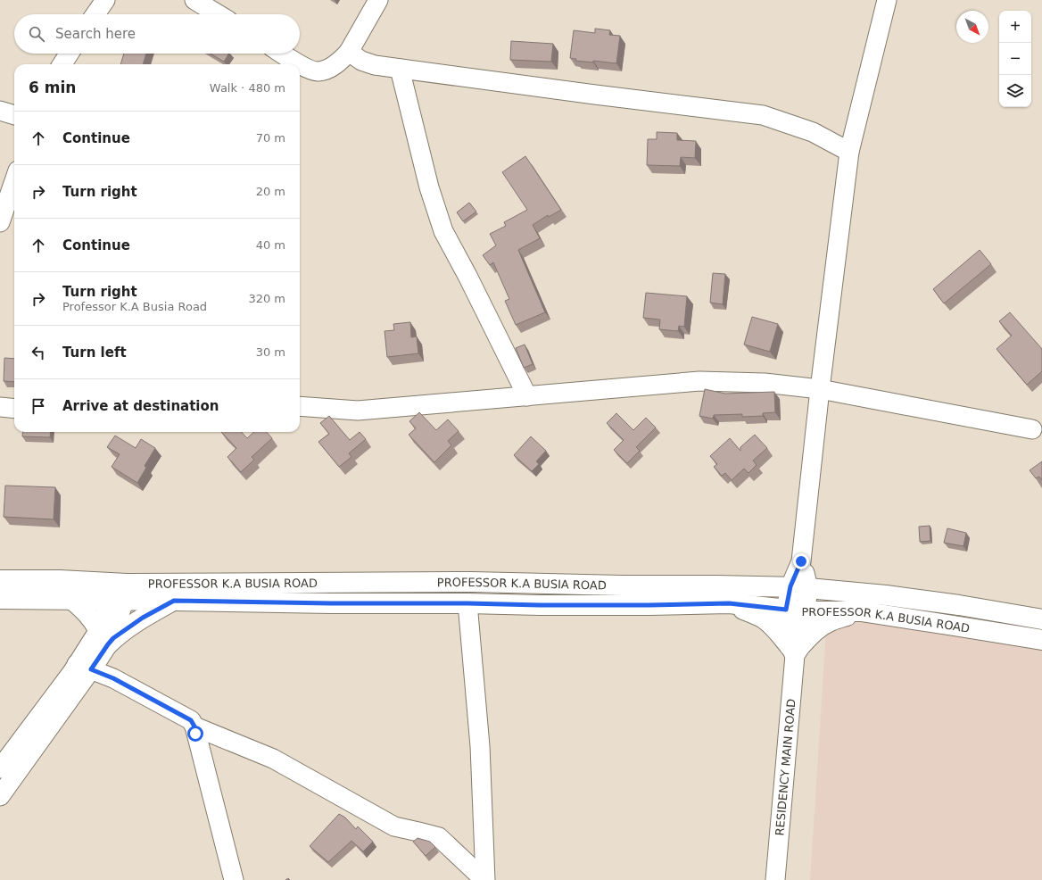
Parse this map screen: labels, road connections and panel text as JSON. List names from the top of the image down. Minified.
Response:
{"streets":{"main road":["PROFESSOR K.A BUSIA ROAD"],"street":["RESIDENCY MAIN ROAD"]},"crossings":[["PROFESSOR K.A BUSIA ROAD","RESIDENCY MAIN ROAD"]],"north":"bottom right","page":{"map_buttons":["+","−"],"search":"Search here","heading":["6 min","Walk · 480 m"],"list":[["Continue","70 m"],["Turn right","20 m"],["Continue","40 m"],["Turn right","Professor K.A Busia Road","320 m"],["Turn left","30 m"],"Arrive at destination"]}}
